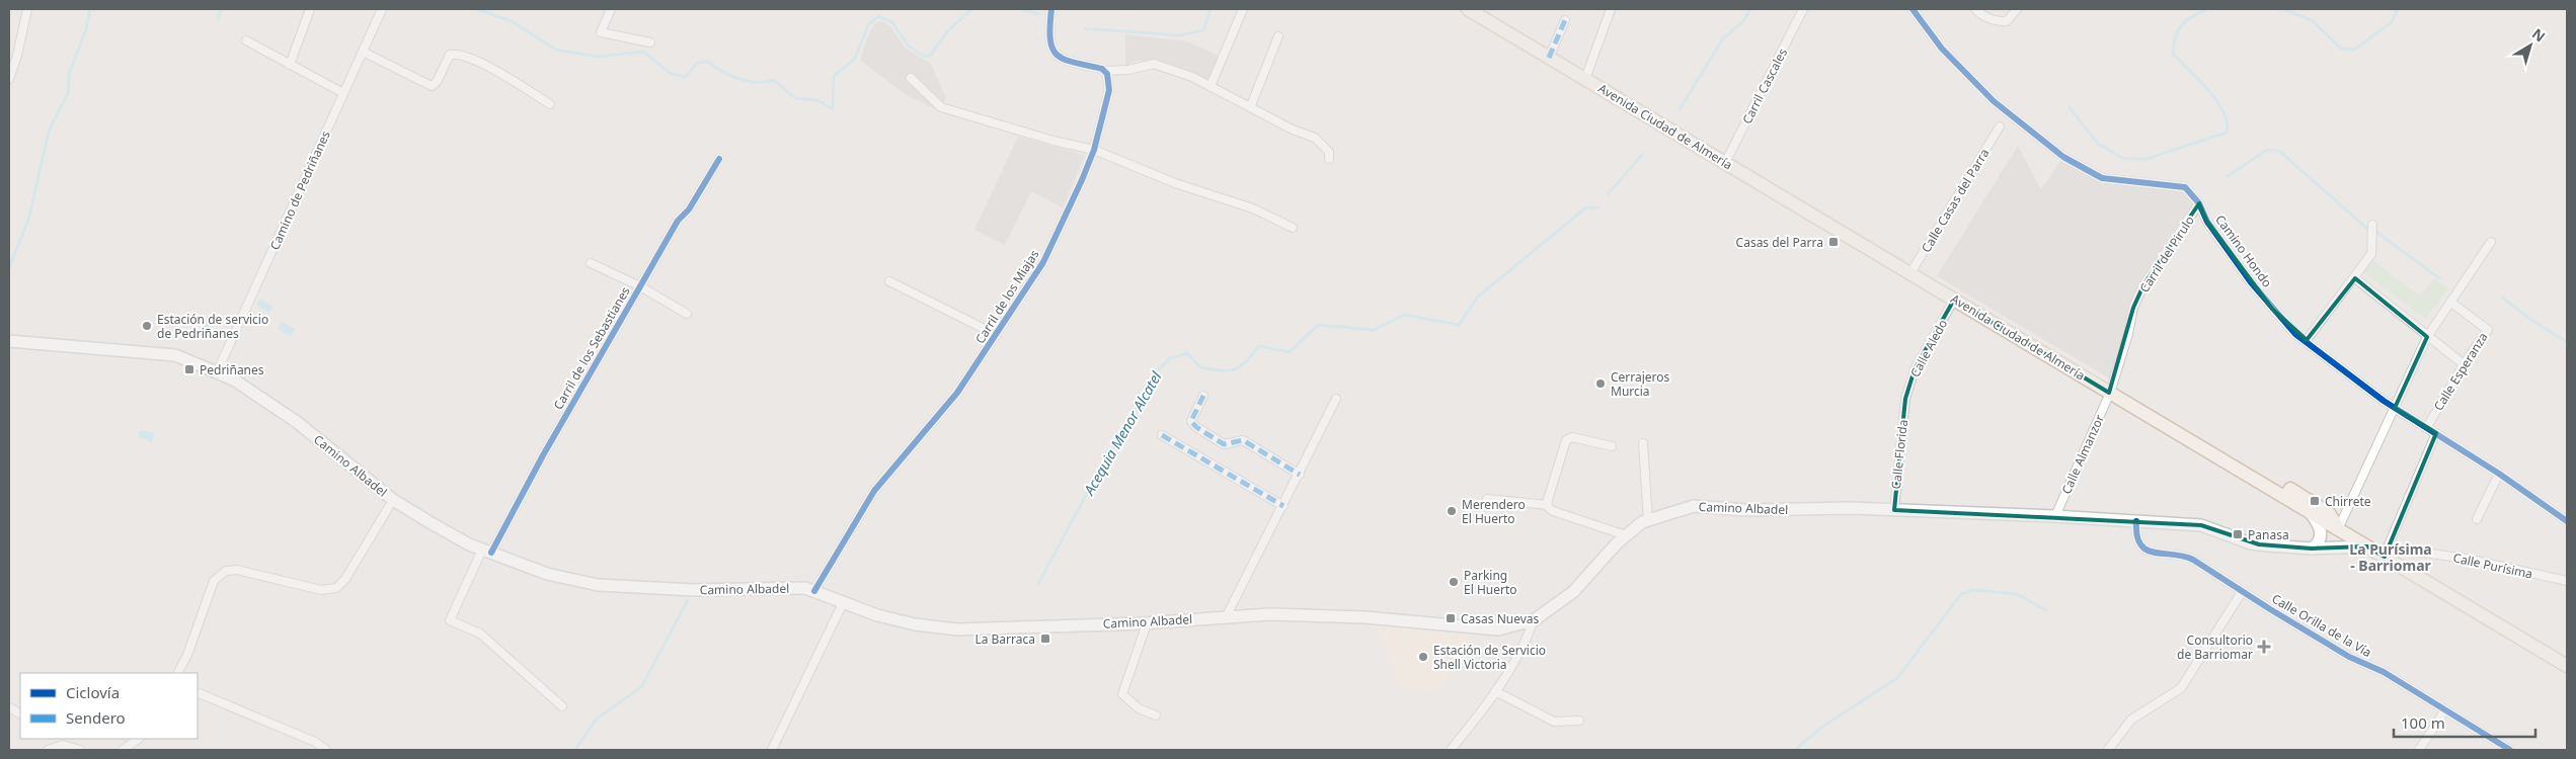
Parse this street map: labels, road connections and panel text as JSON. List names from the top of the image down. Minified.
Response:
{"streets":{"main road":["Avenida Ciudad de Almería","Camino Albadel"],"street":["Carril Cascales","Camino de Pedriñanes","Calle Casas del Parra","Camino Hondo","Carril del Pirulo","Carril de los Miajas","Carril de los Sebastianes","Calle Aledo","Calle Esperanza","Calle Florida","Calle Almanzor","Calle Purísima","Calle Orilla de la Vía"]},"crossings":[["Carril Cascales","Avenida Ciudad de Almería"],["Avenida Ciudad de Almería","Calle Casas del Parra"],["Avenida Ciudad de Almería","Carril del Pirulo"],["Avenida Ciudad de Almería","Calle Aledo"],["Avenida Ciudad de Almería","Calle Almanzor"],["Avenida Ciudad de Almería","Camino Albadel"],["Avenida Ciudad de Almería","Calle Purísima"],["Camino de Pedriñanes","Camino Albadel"],["Camino Hondo","Carril del Pirulo"],["Camino Hondo","Calle Esperanza"],["Carril del Pirulo","Calle Almanzor"],["Carril de los Miajas","Camino Albadel"],["Carril de los Sebastianes","Camino Albadel"],["Calle Aledo","Calle Florida"],["Calle Florida","Camino Albadel"],["Calle Almanzor","Camino Albadel"],["Camino Albadel","Calle Orilla de la Vía"]],"districts":["La Purísima - Barriomar"],"water":["Acequia Menor Alcatel"],"places":{"transit":["Casas del Parra","Pedriñanes","Chirrete","Panasa","Casas Nuevas","La Barraca"],"other":["Estación de servicio de Pedriñanes","Cerrajeros Murcia","Merendero El Huerto","Parking El Huerto","Estación de Servicio Shell Victoria"],"health":["Consultorio de Barriomar"]},"legend":["Ciclovía","Sendero"],"scale_bar":"100 m","north":"top right"}
